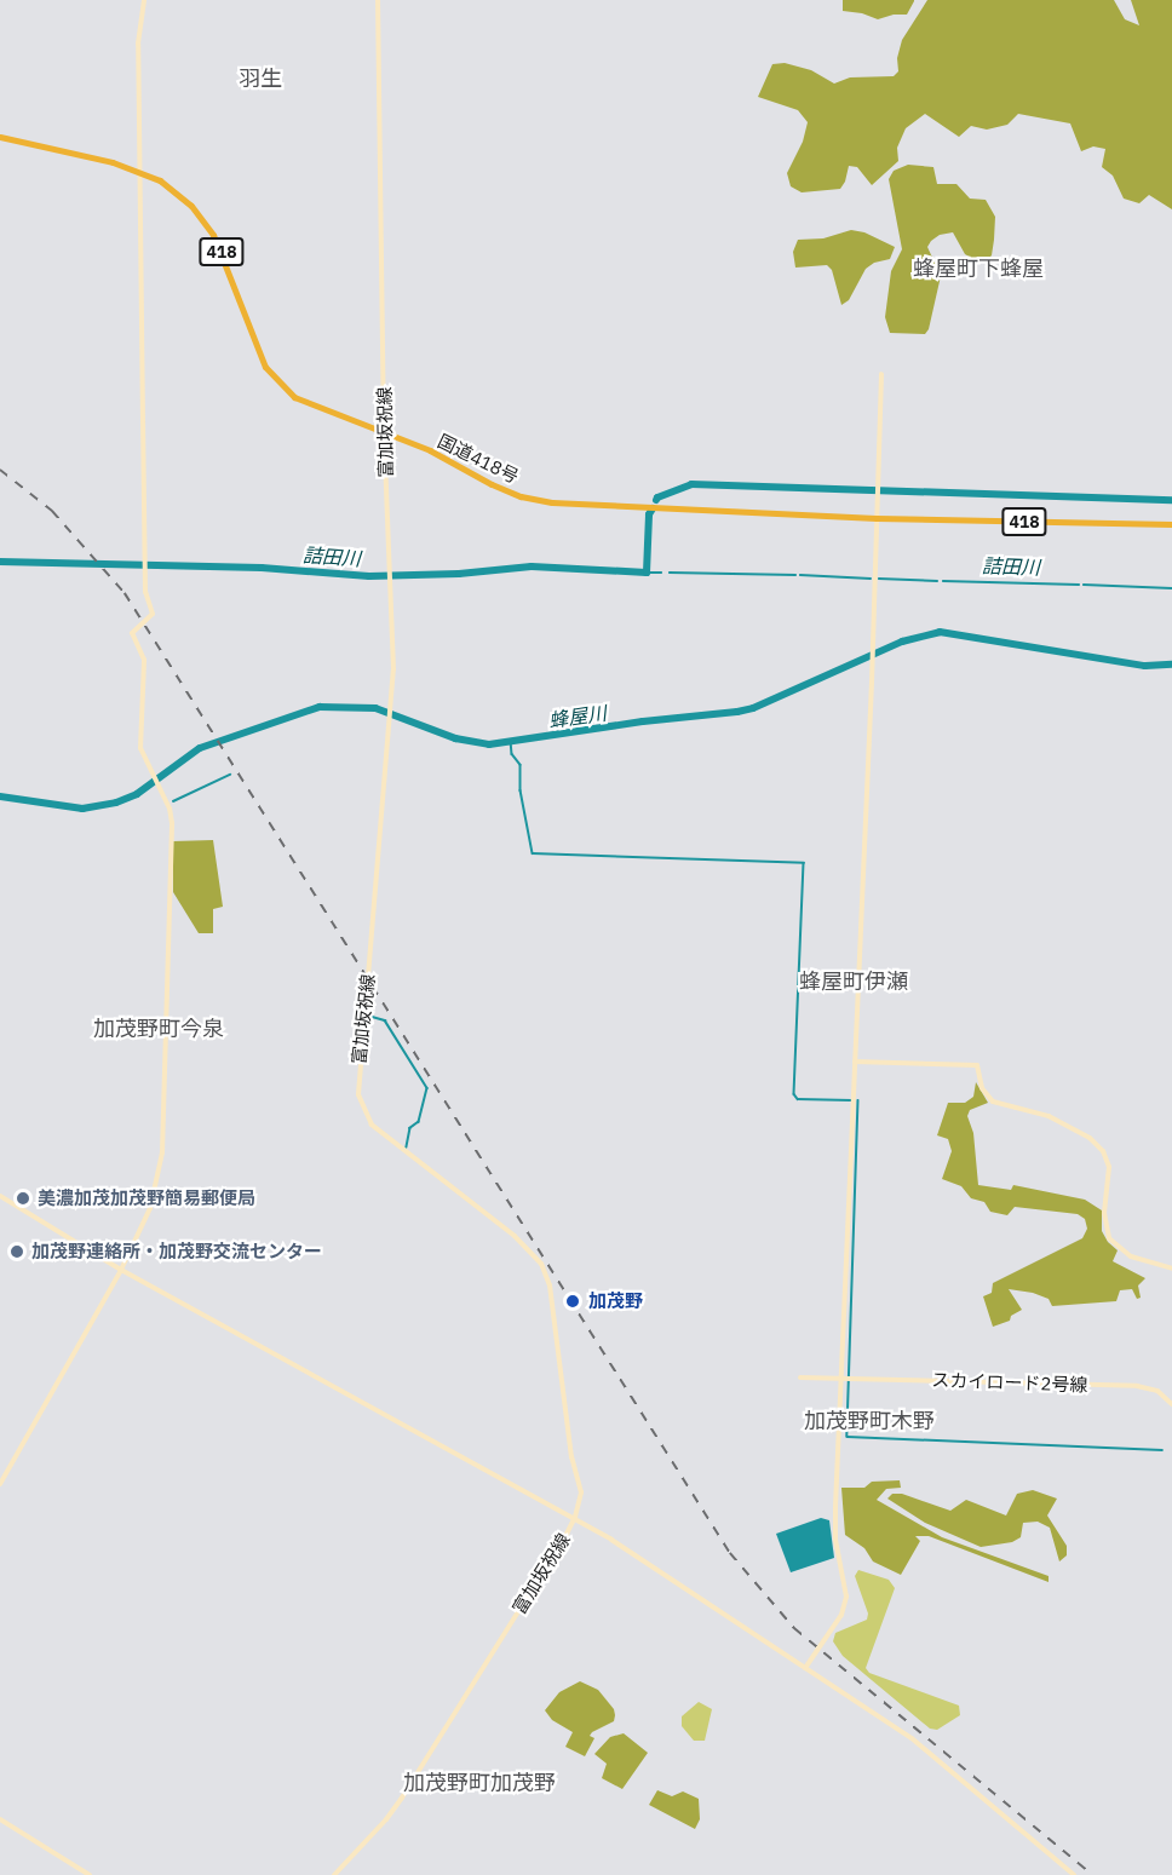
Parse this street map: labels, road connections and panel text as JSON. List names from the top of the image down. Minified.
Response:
{"streets":{"highway":["418","国道418号"],"street":["富加坂祝線","スカイロード2号線"]},"crossings":[["富加坂祝線","国道418号"]],"districts":["羽生","蜂屋町下蜂屋","蜂屋町伊瀬","加茂野町今泉","加茂野町木野","加茂野町加茂野"],"water":["詰田川","蜂屋川"],"places":["美濃加茂加茂野簡易郵便局","加茂野連絡所・加茂野交流センター","加茂野"]}
